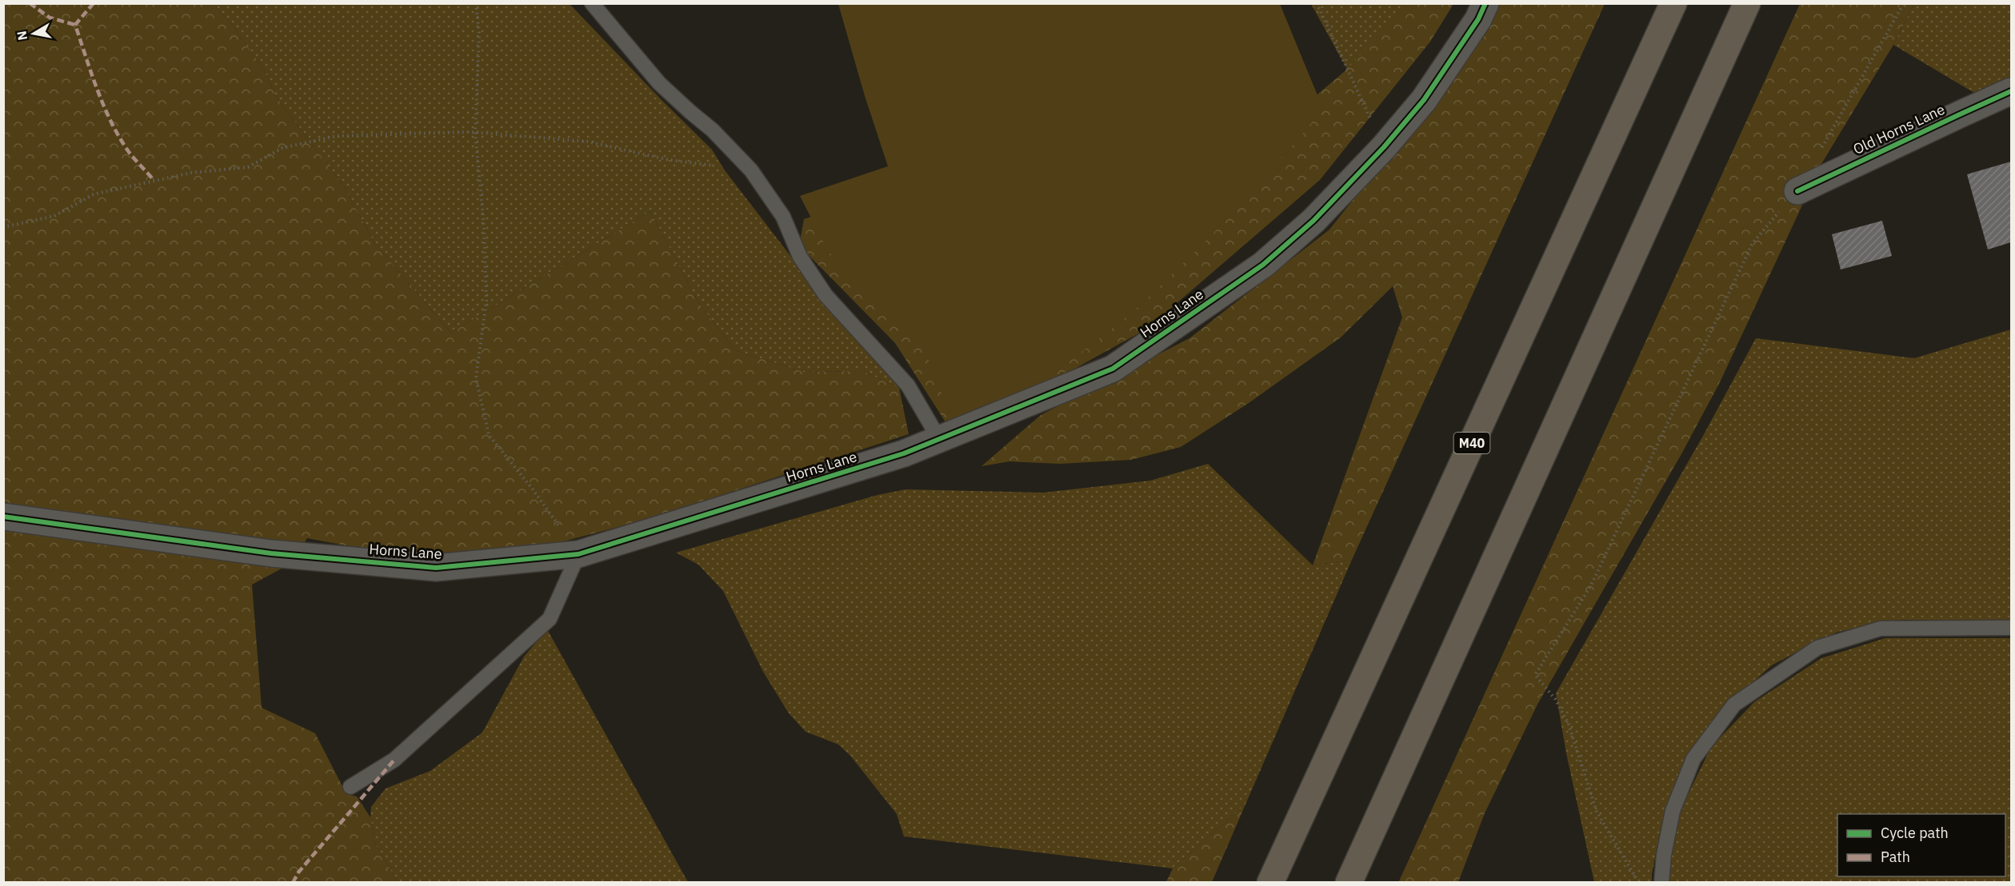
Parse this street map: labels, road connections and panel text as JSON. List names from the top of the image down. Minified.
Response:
{"streets":{"highway":["M40"],"street":["Old Horns Lane","Horns Lane"]},"legend":["Cycle path","Path"],"north":"left"}
